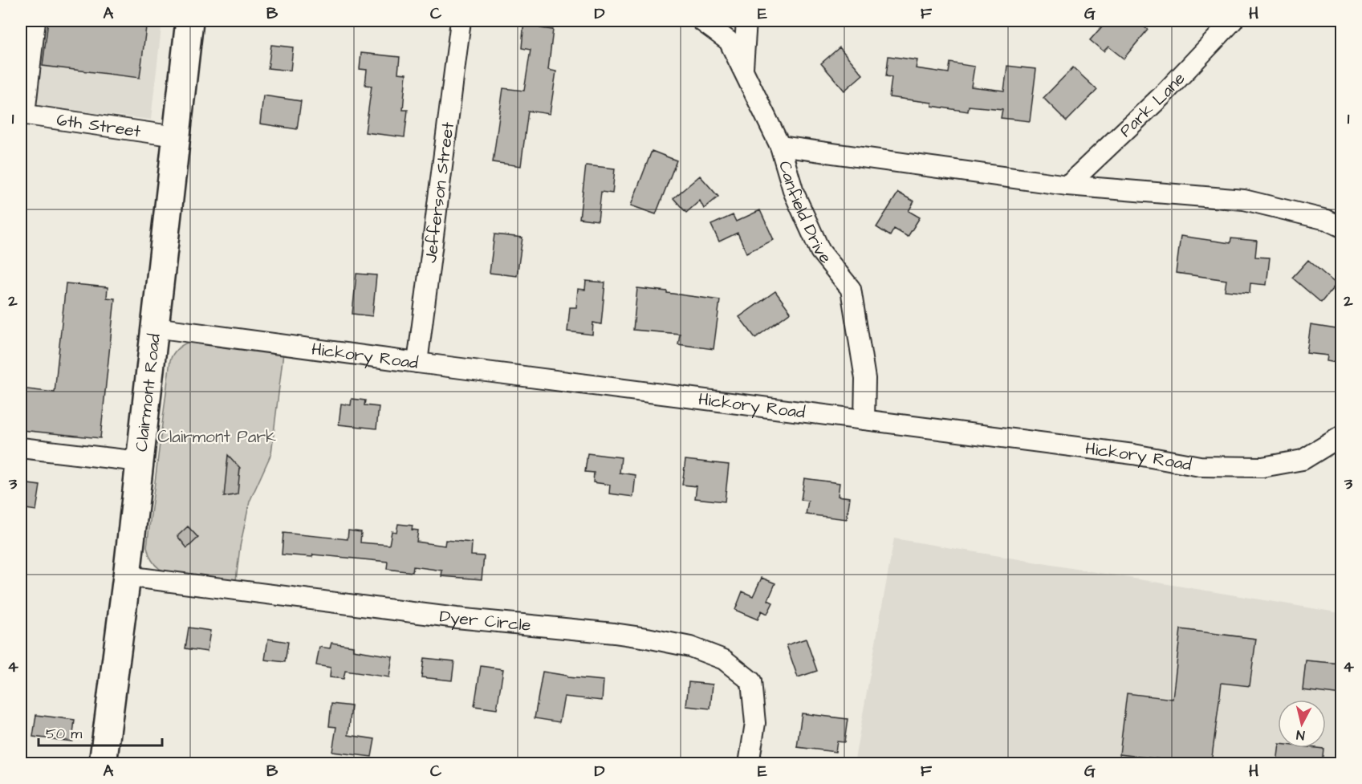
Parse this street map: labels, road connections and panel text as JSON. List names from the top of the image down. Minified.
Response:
{"streets":{"main road":["Clairmont Road"],"street":["Park Lane","6th Street","Jefferson Street","Canfield Drive","Hickory Road","Dyer Circle"]},"crossings":[["6th Street","Clairmont Road"],["Jefferson Street","Hickory Road"],["Canfield Drive","Hickory Road"],["Hickory Road","Clairmont Road"],["Clairmont Road","Dyer Circle"]],"parks":["Clairmont Park"],"scale_bar":"50 m","north":"bottom","grid":{"columns":["A","B","C","D","E","F","G","H"],"rows":["1","2","3","4"]}}
